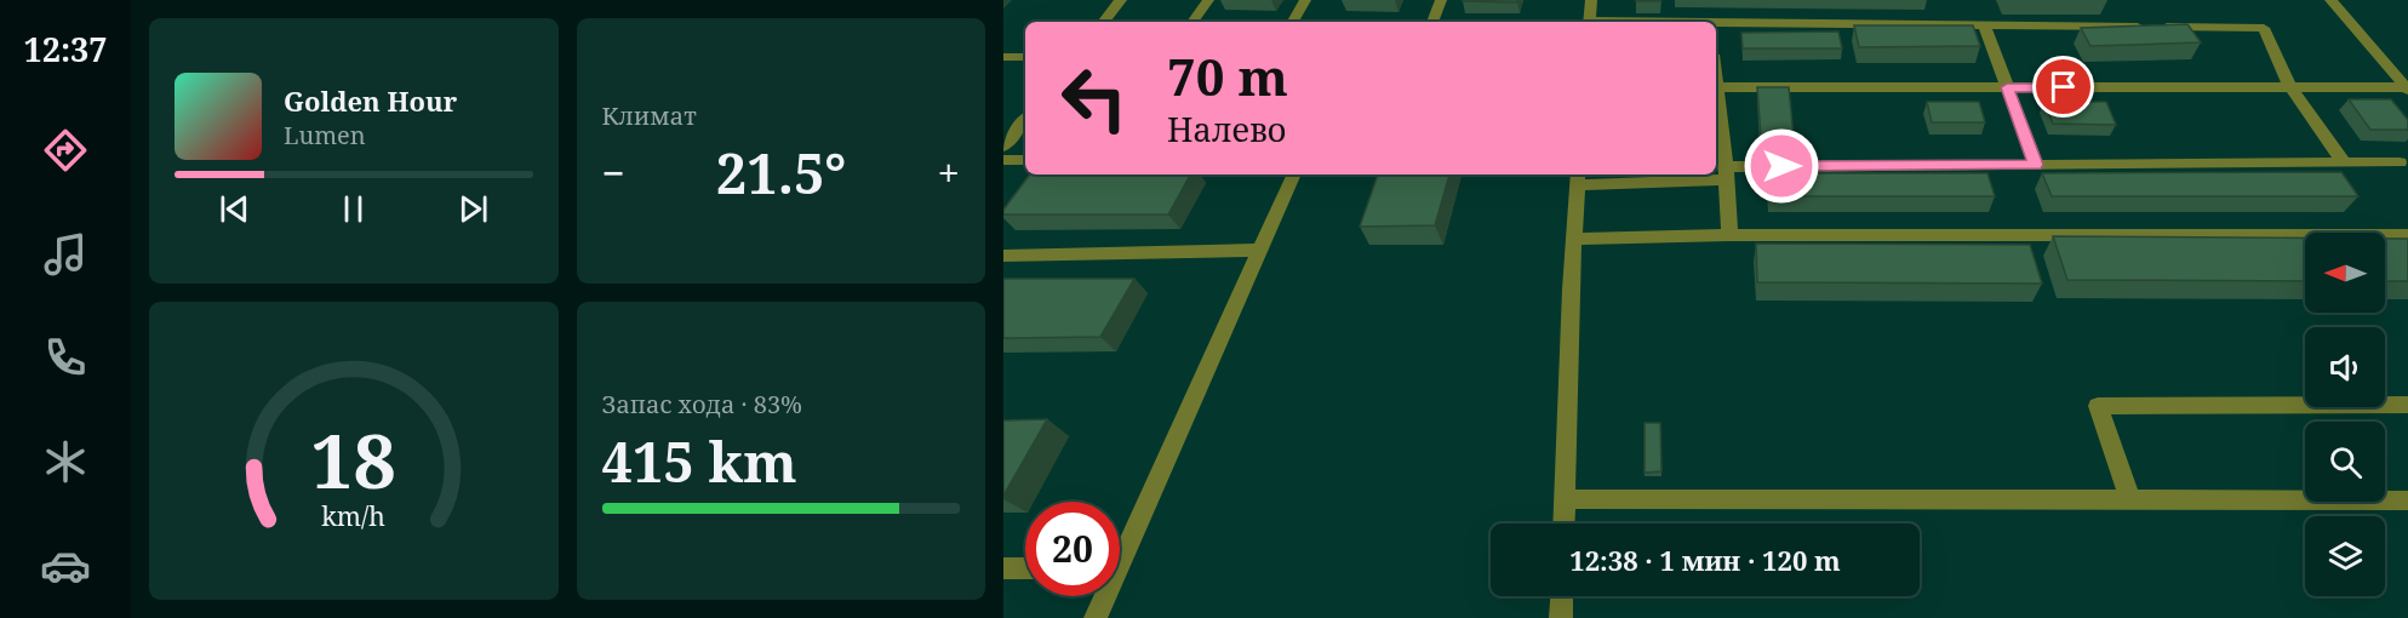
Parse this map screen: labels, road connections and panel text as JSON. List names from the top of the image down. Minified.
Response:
{"north":"left","page":{"tabs":"12:37","tile":["Климат",["Запас хода · 83%","415 km"]],"turn":["70 m","Налево"],"song":["Golden Hour","Lumen"],"heat":["−","21.5°","+"],"limit":"20","trip":"12:38 · 1 мин · 120 m","gauge":["18","km/h"]}}
